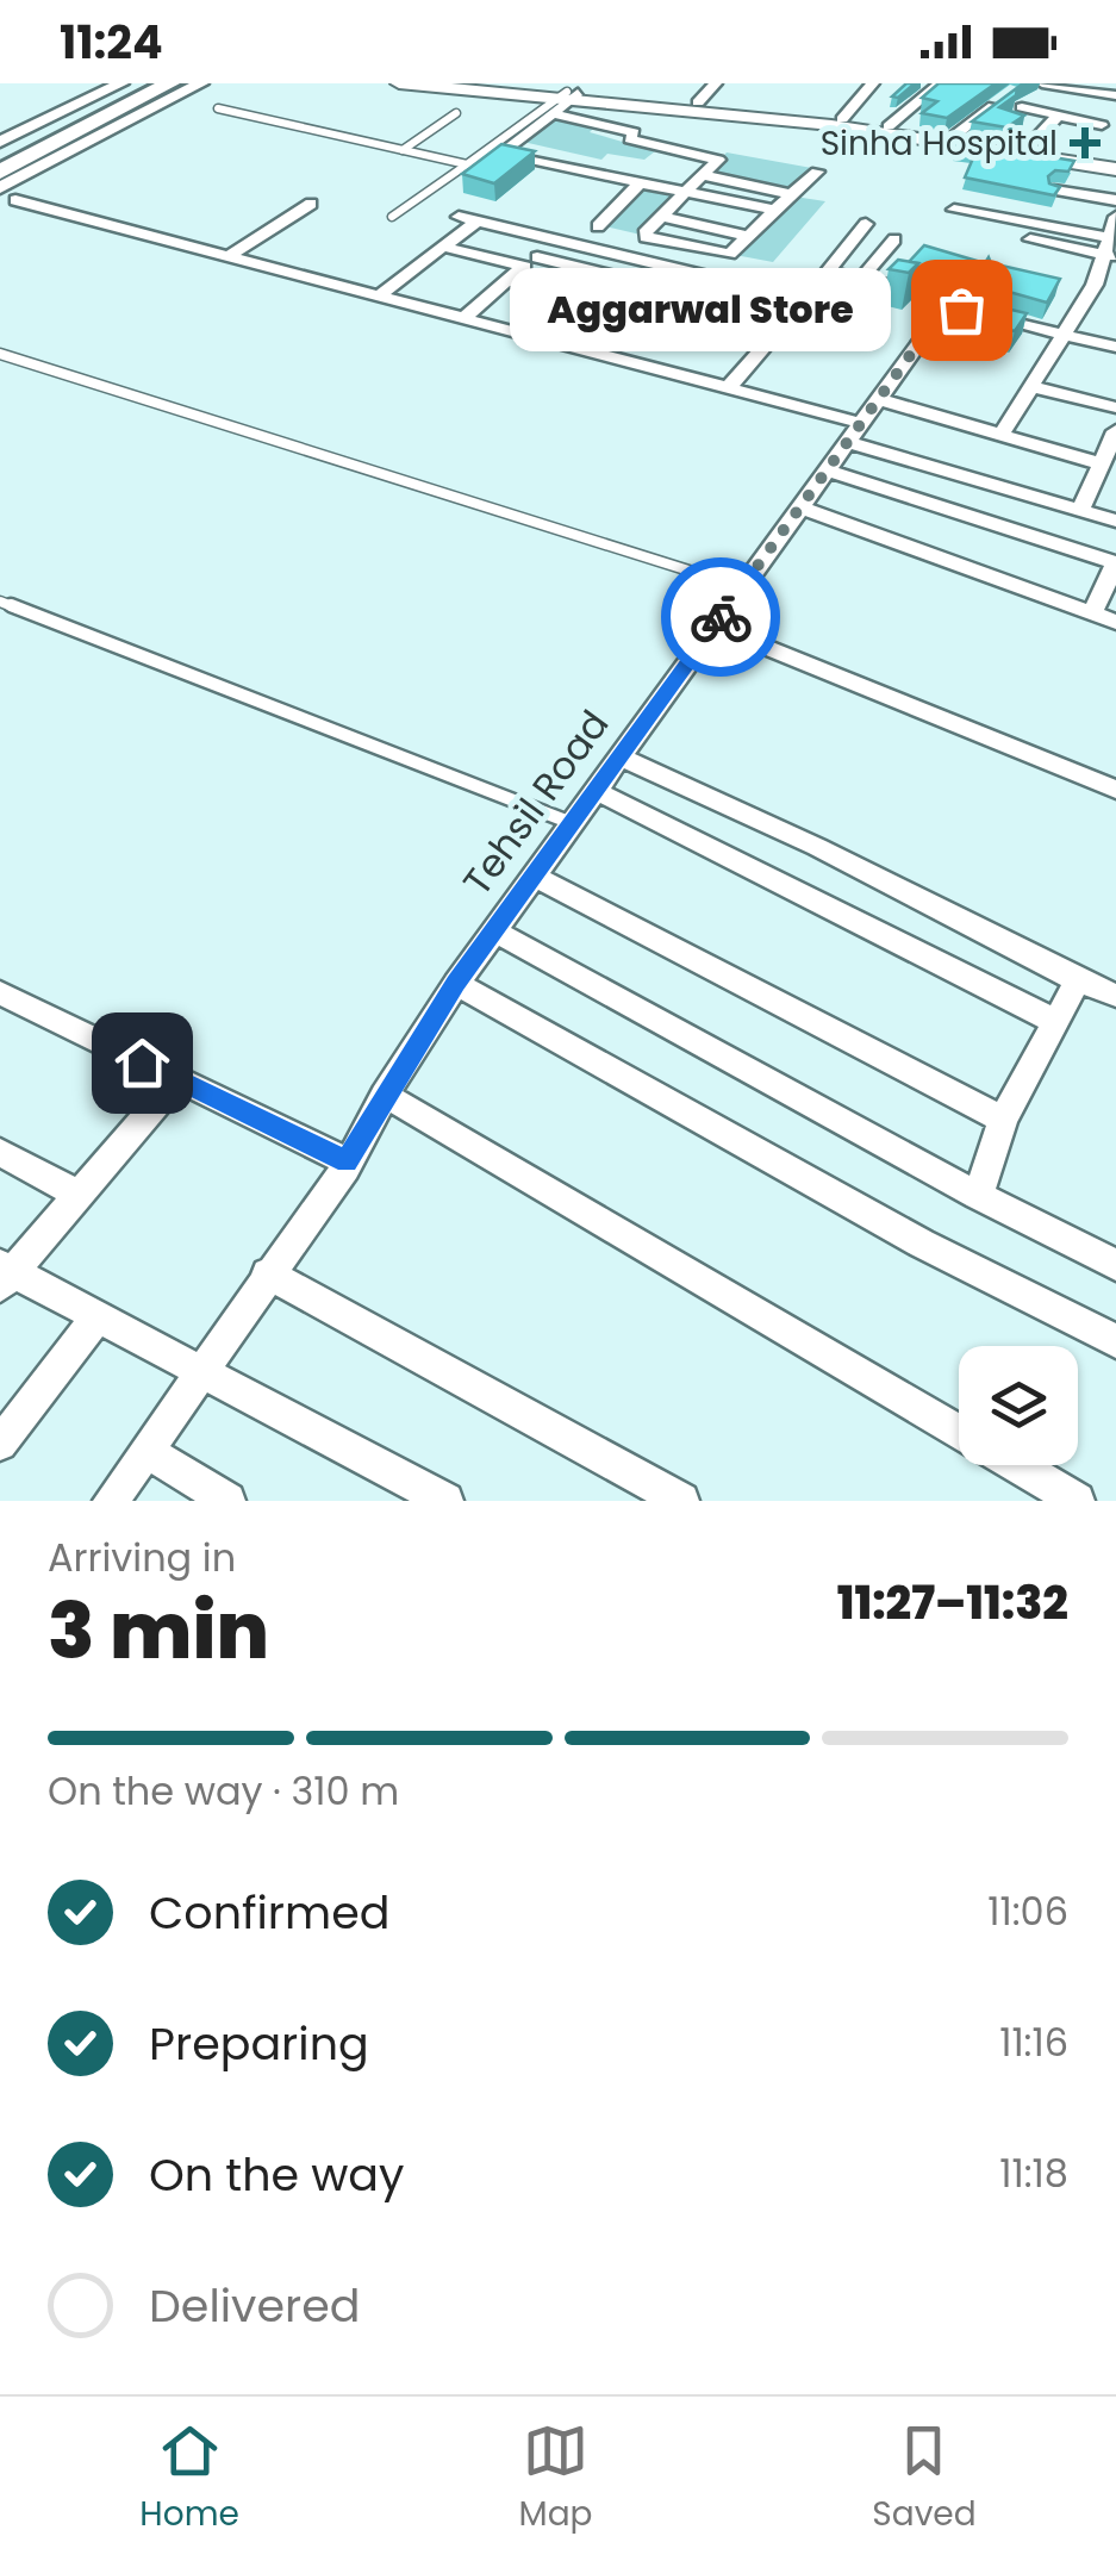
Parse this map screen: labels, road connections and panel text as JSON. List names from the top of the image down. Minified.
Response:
{"streets":{"street":["Tehsil Road"]},"places":{"health":["Sinha Hospital"],"other":["Aggarwal Store"]},"page":{"status":"11:24","bubble":"Aggarwal Store","heading":["3 min","Arriving in","11:27–11:32"],"bar":"On the way · 310 m","list":[["Confirmed","11:06"],["Preparing","11:16"],["On the way","11:18"],"Delivered"],"tabs":["Home","Map","Saved"]}}
